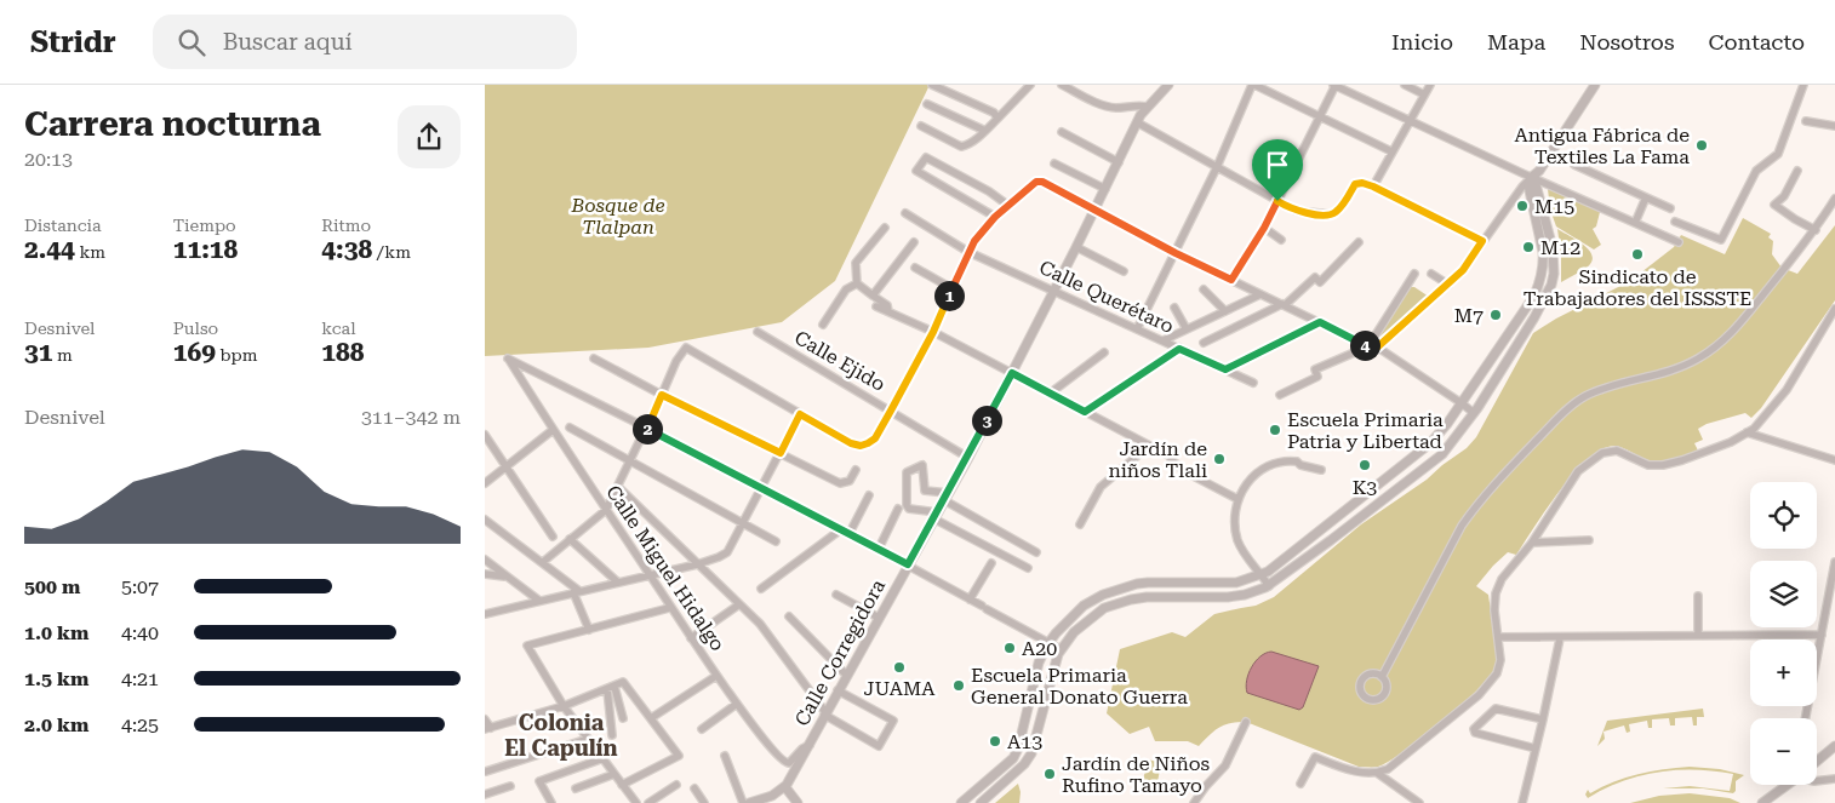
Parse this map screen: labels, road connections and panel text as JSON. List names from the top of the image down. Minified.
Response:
{"streets":{"street":["Calle Querétaro","Calle Ejido","Calle Miguel Hidalgo","Calle Corregidora"]},"crossings":[["Calle Querétaro","Calle Corregidora"],["Calle Ejido","Calle Corregidora"],["Calle Miguel Hidalgo","Calle Corregidora"]],"districts":["Colonia El Capulín"],"parks":["Bosque de Tlalpan"],"places":["Antigua Fábrica de Textiles La Fama","M15","M12","Sindicato de Trabajadores del ISSSTE","M7","Escuela Primaria Patria y Libertad","Jardín de niños Tlali","K3","A20","JUAMA","Escuela Primaria General Donato Guerra","A13","Jardín de Niños Rufino Tamayo"],"page":{"header":"Stridr","search":"Buscar aquí","nav":["Inicio","Mapa","Nosotros","Contacto"],"heading":["Carrera nocturna","20:13"],"stats":[["Distancia","2.44 km"],["Tiempo","11:18"],["Ritmo","4:38 /km"],["Desnivel","31 m"],["Pulso","169 bpm"],["kcal","188"]],"pins":["1","4","3","2"],"chart":["Desnivel","311–342 m"],"map_buttons":["+","−"],"list":[{"name":"500 m","note":"5:07"},{"name":"1.0 km","note":"4:40"},{"name":"1.5 km","note":"4:21"},{"name":"2.0 km","note":"4:25"}]}}
